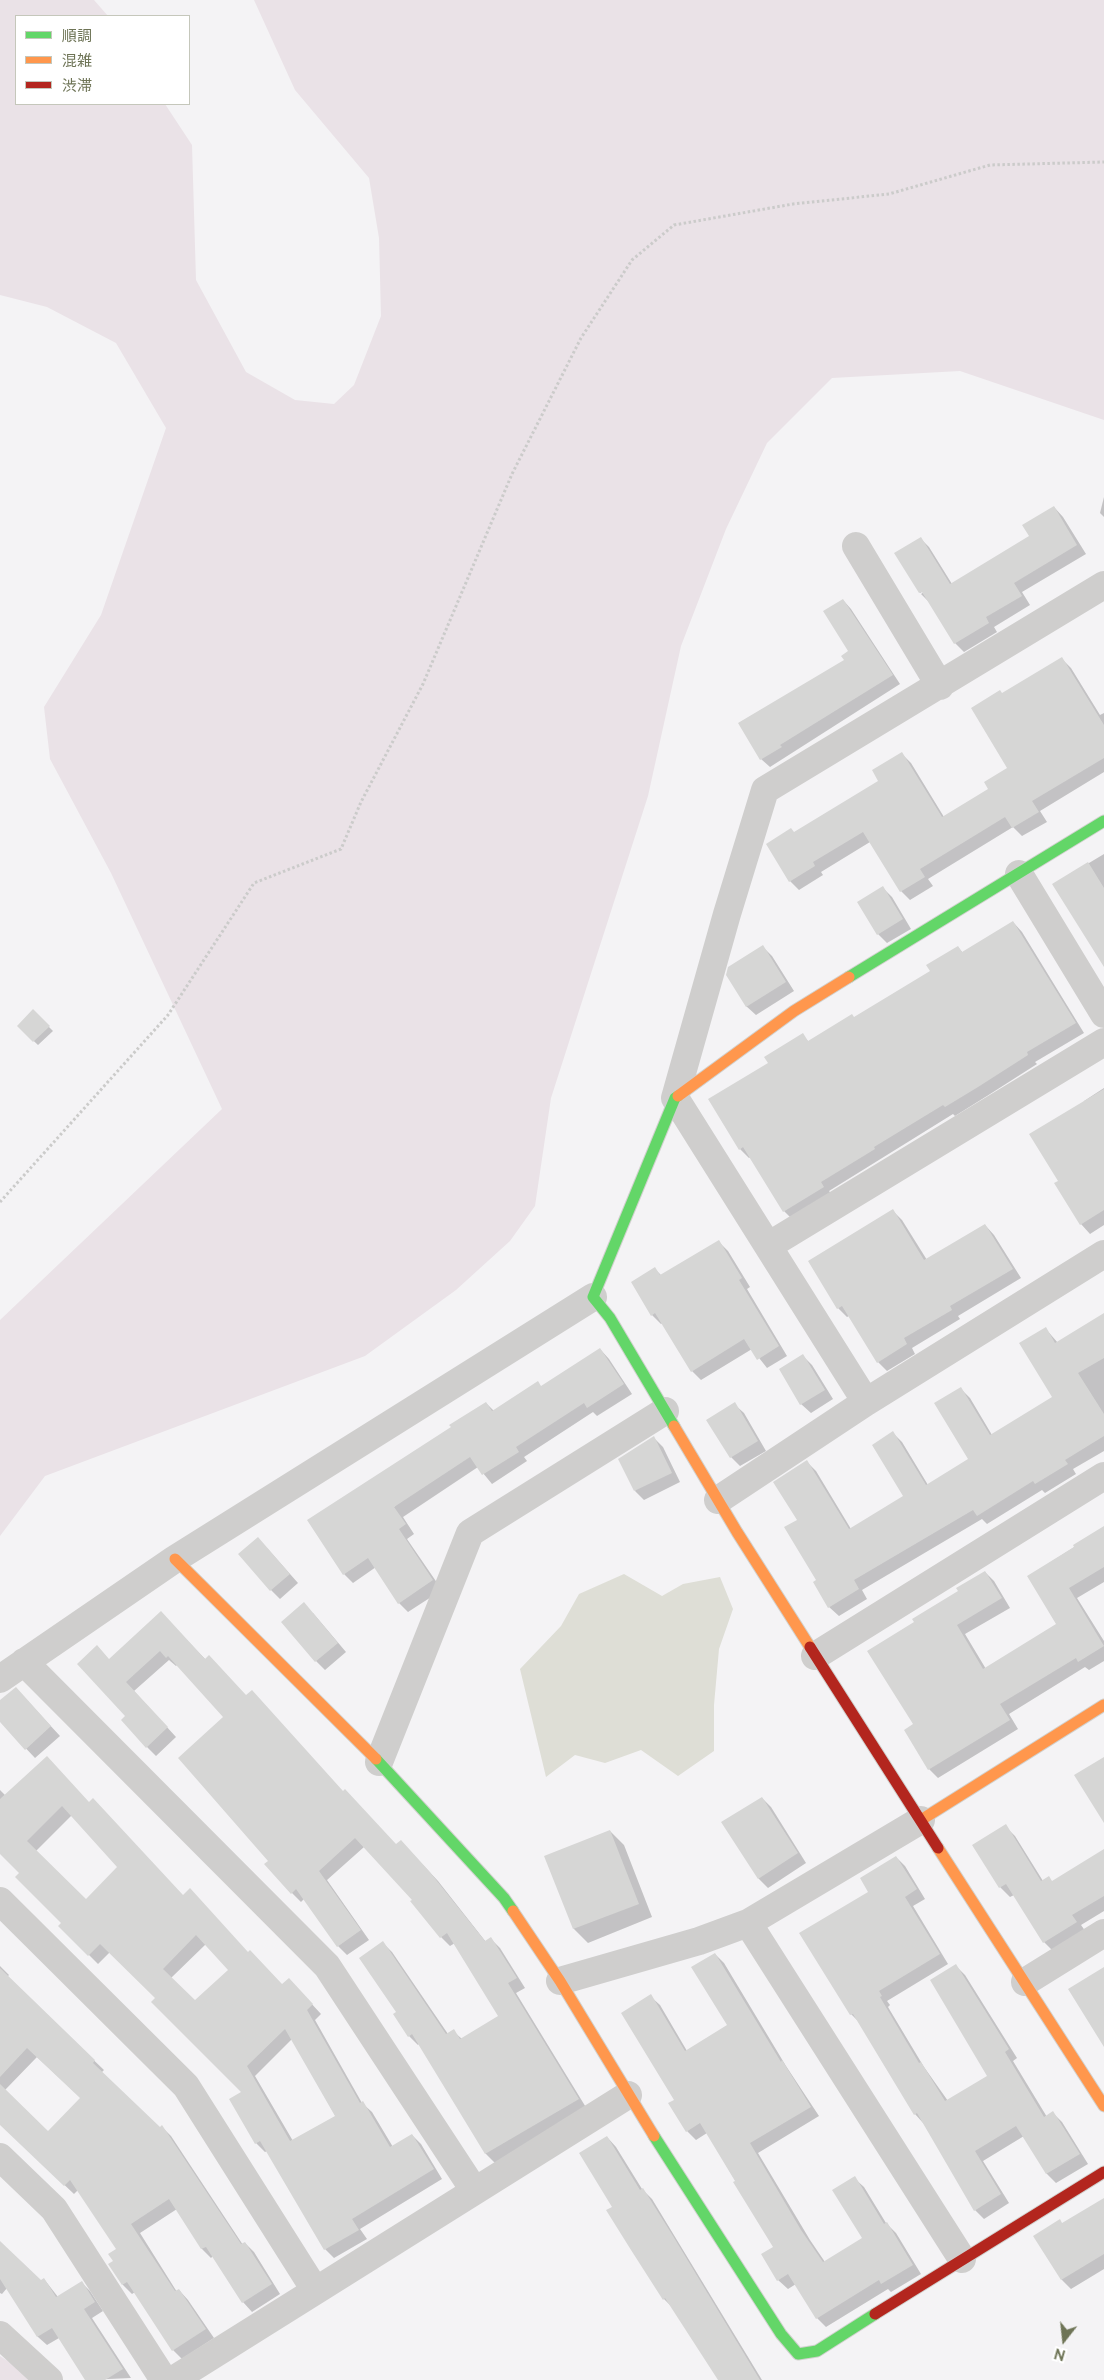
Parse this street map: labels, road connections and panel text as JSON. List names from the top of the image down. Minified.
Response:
{"legend":["順調","混雑","渋滞"],"north":"bottom"}
